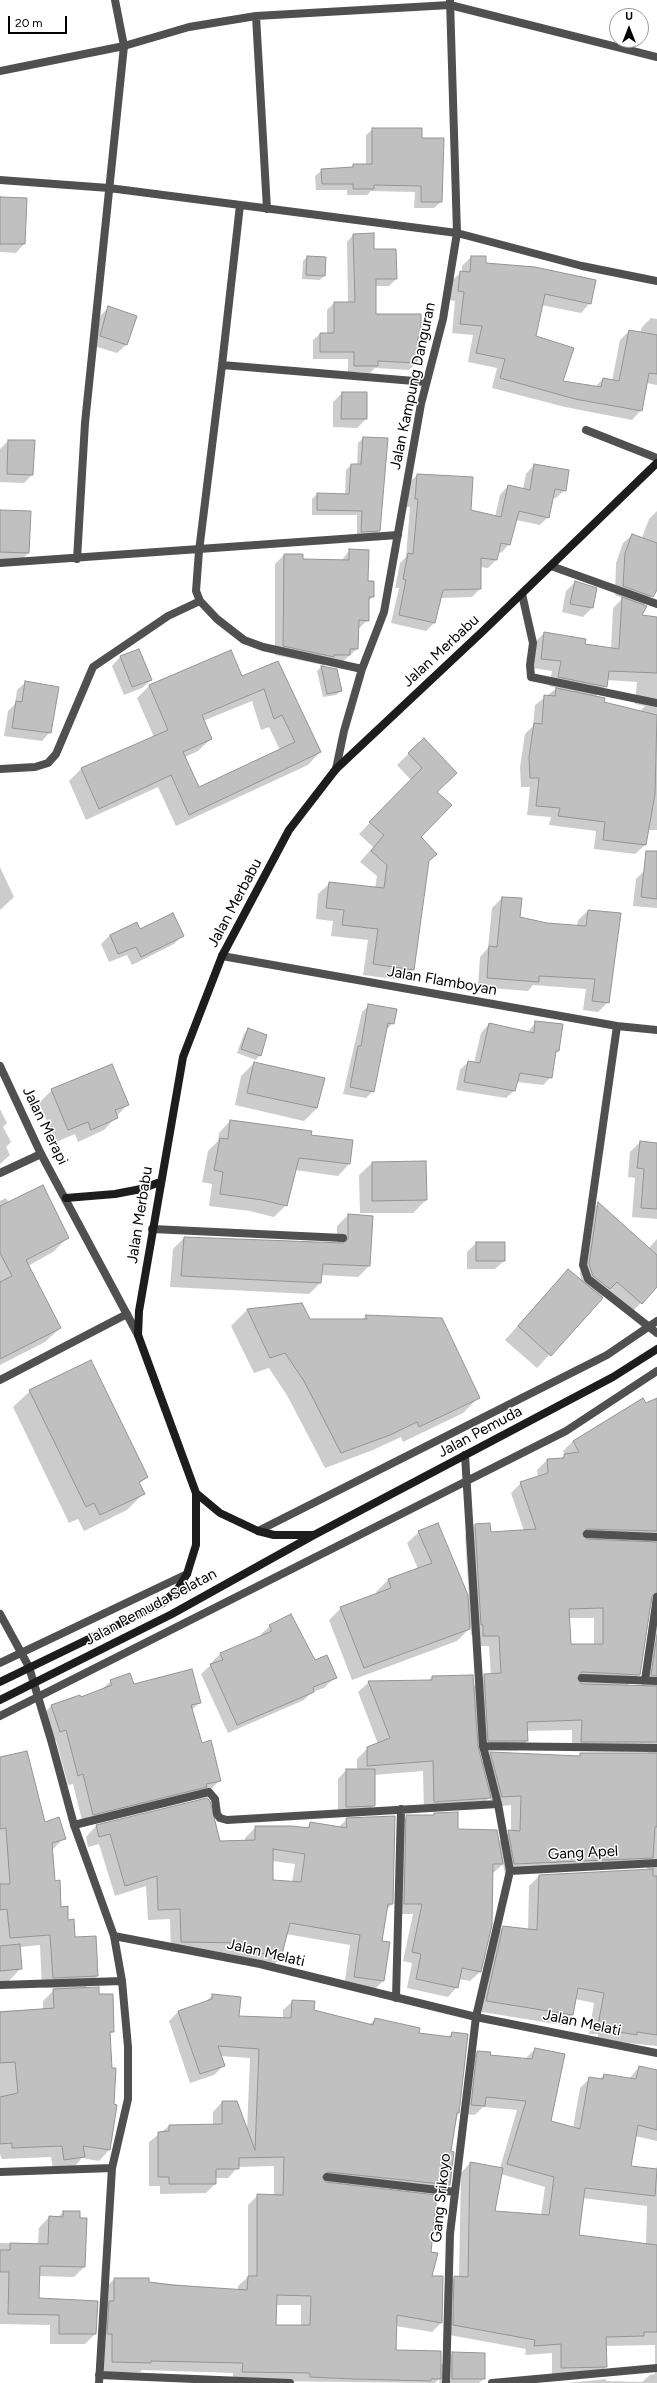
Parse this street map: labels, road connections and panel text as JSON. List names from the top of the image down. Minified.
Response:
{"streets":{"main road":["Jalan Merbabu","Jalan Pemuda","Jalan Pemuda Selatan"],"street":["Jalan Kampung Danguran","Jalan Flamboyan","Jalan Merapi","Gang Apel","Jalan Melati","Gang Srikoyo"]},"crossings":[["Jalan Kampung Danguran","Jalan Merbabu"],["Jalan Merbabu","Jalan Flamboyan"],["Jalan Merbabu","Jalan Merapi"],["Jalan Merbabu","Jalan Pemuda Selatan"],["Jalan Pemuda","Jalan Pemuda Selatan"],["Gang Apel","Gang Srikoyo"],["Jalan Melati","Gang Srikoyo"]],"scale_bar":"20 m","north":"top"}
